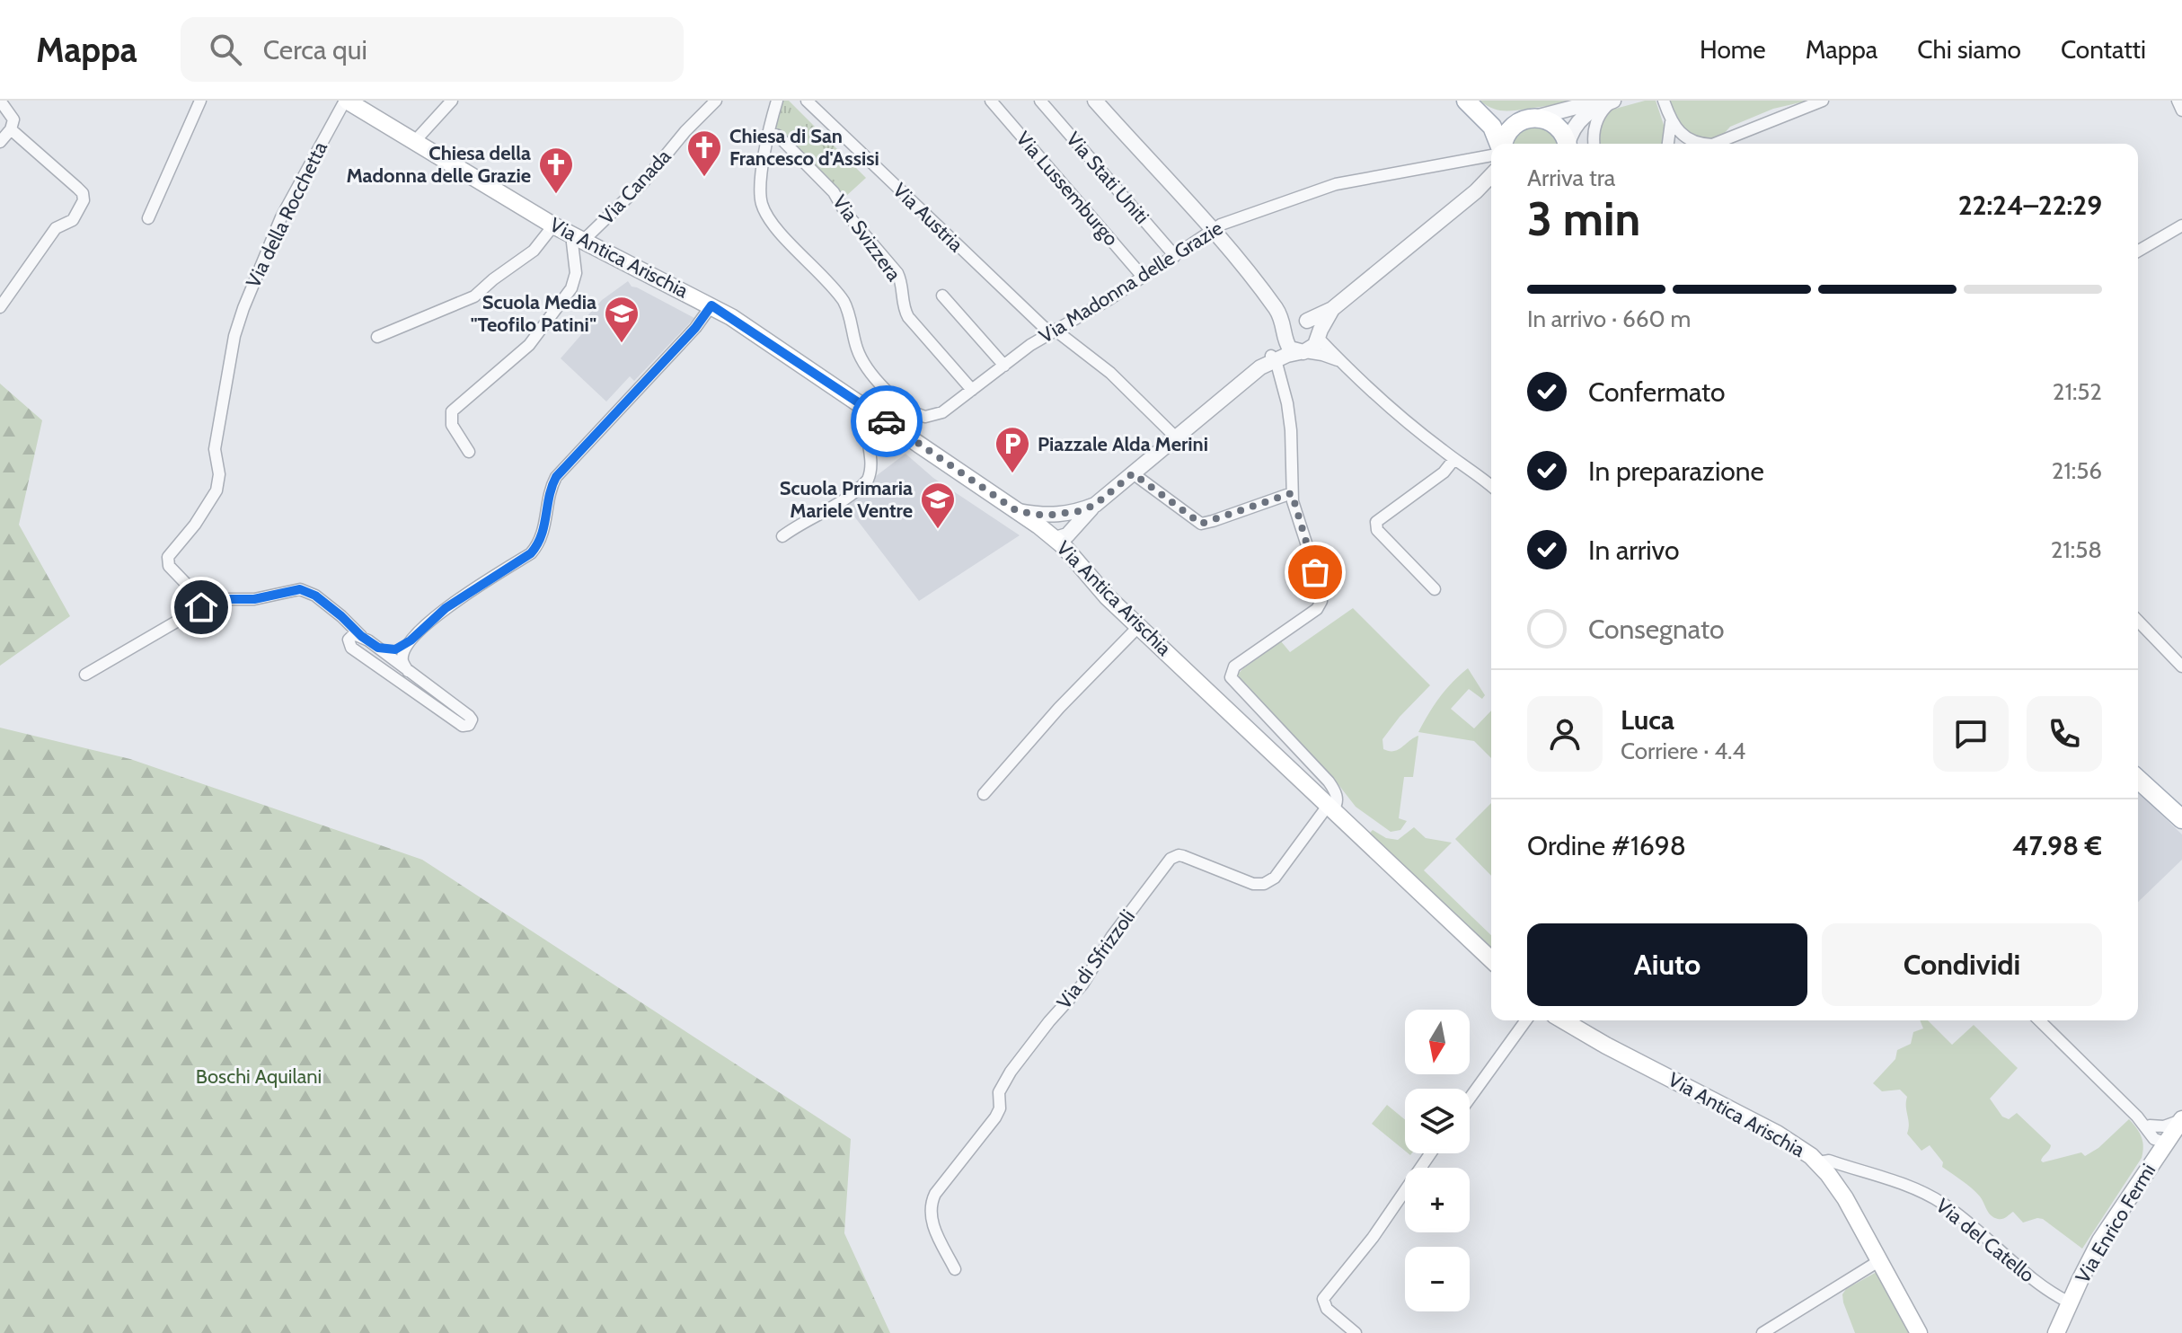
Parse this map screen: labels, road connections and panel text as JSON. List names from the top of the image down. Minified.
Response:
{"streets":{"main road":["Via Antica Arischia","Via Enrico Fermi"],"street":["Via Stati Uniti","Via Canada","Via Lussemburgo","Via della Rocchetta","Via Austria","Via Svizzera","Via Madonna delle Grazie","Via di Sfrizzoli","Via del Catello"]},"crossings":[["Via Stati Uniti","Via Madonna delle Grazie"],["Via Canada","Via Antica Arischia"],["Via Lussemburgo","Via Madonna delle Grazie"],["Via della Rocchetta","Via Antica Arischia"],["Via Austria","Via Madonna delle Grazie"],["Via Svizzera","Via Madonna delle Grazie"],["Via Antica Arischia","Via di Sfrizzoli"],["Via Antica Arischia","Via del Catello"],["Via Enrico Fermi","Via del Catello"]],"parks":["Boschi Aquilani"],"places":{"church":["Chiesa di San Francesco d'Assisi","Chiesa della Madonna delle Grazie"],"school or university":["Scuola Media \"Teofilo Patini\"","Scuola Primaria Mariele Ventre"],"parking":["Piazzale Alda Merini"]},"north":"bottom","page":{"header":"Mappa","search":"Cerca qui","nav":["Home","Mappa","Chi siamo","Contatti"],"heading":["3 min","Arriva tra","22:24–22:29"],"panel":["Luca","Corriere · 4.4","Ordine #1698","47.98 €"],"bar":"In arrivo · 660 m","list":[["Confermato","21:52"],["In preparazione","21:56"],["In arrivo","21:58"],"Consegnato"],"buttons":["Aiuto","Condividi"],"map_buttons":["+","−"]}}
